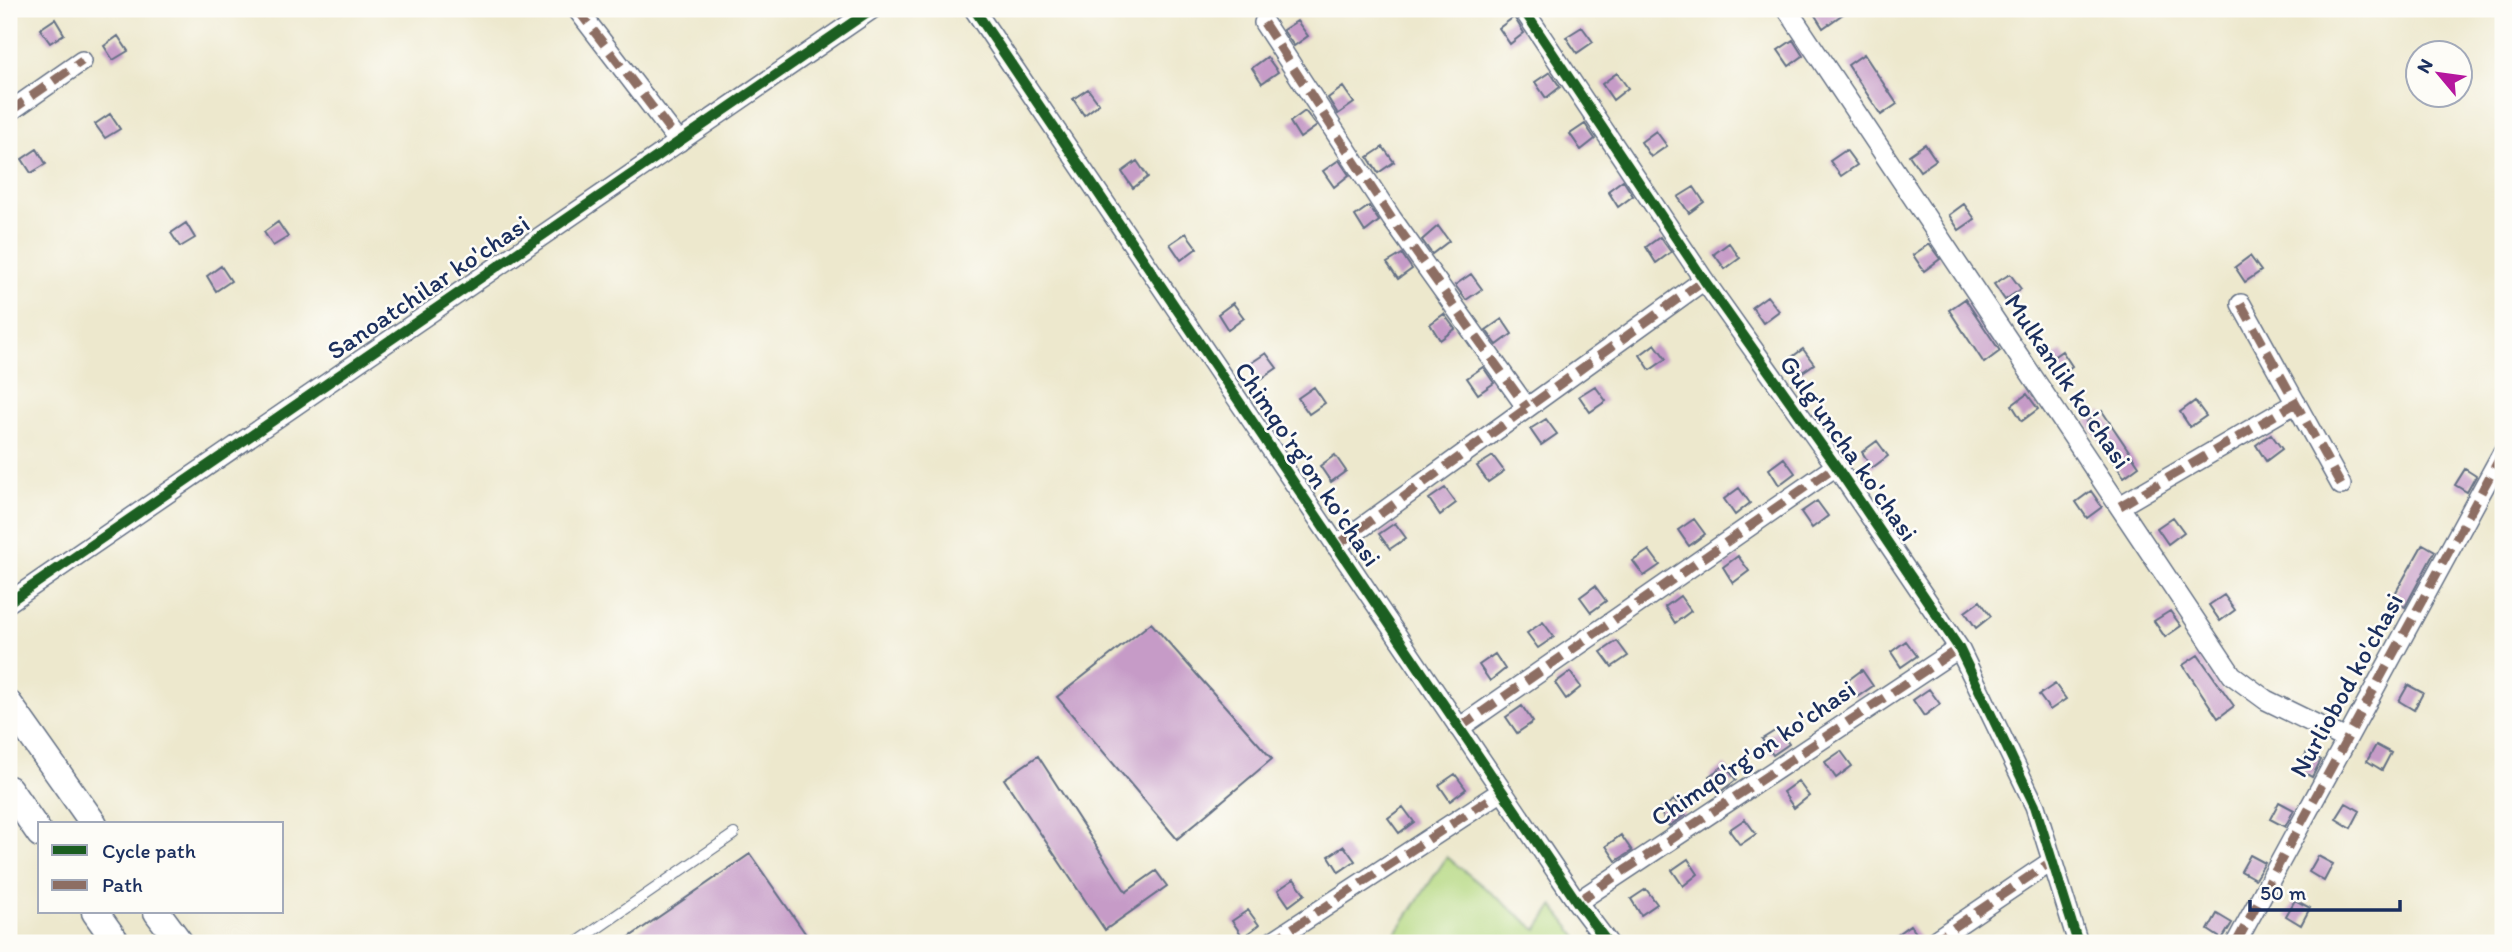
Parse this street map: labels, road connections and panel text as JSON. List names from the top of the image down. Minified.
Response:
{"streets":{"street":["Sanoatchilar ko'chasi","Mulkanlik ko'chasi","Gulg'uncha ko'chasi","Chimqo'rg'on ko'chasi","Nurliobod ko'chasi"]},"crossings":[["Mulkanlik ko'chasi","Nurliobod ko'chasi"],["Gulg'uncha ko'chasi","Chimqo'rg'on ko'chasi"]],"legend":["Cycle path","Path"],"scale_bar":"50 m","north":"top left"}
